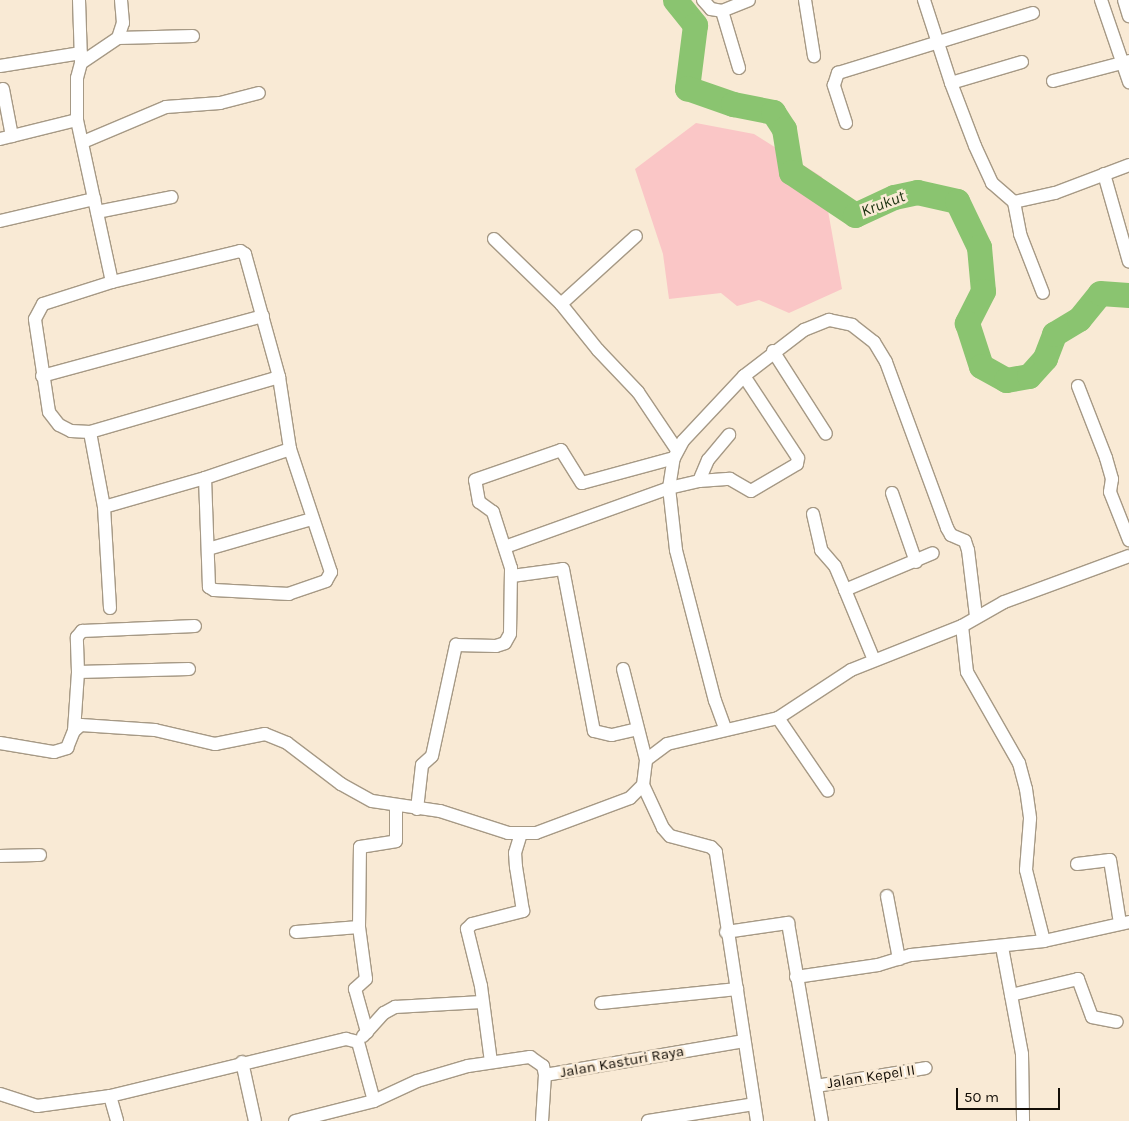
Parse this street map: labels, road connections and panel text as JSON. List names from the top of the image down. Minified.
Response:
{"streets":{"street":["Jalan Kasturi Raya","Jalan Kepel II"]},"water":["Krukut"],"scale_bar":"50 m"}
